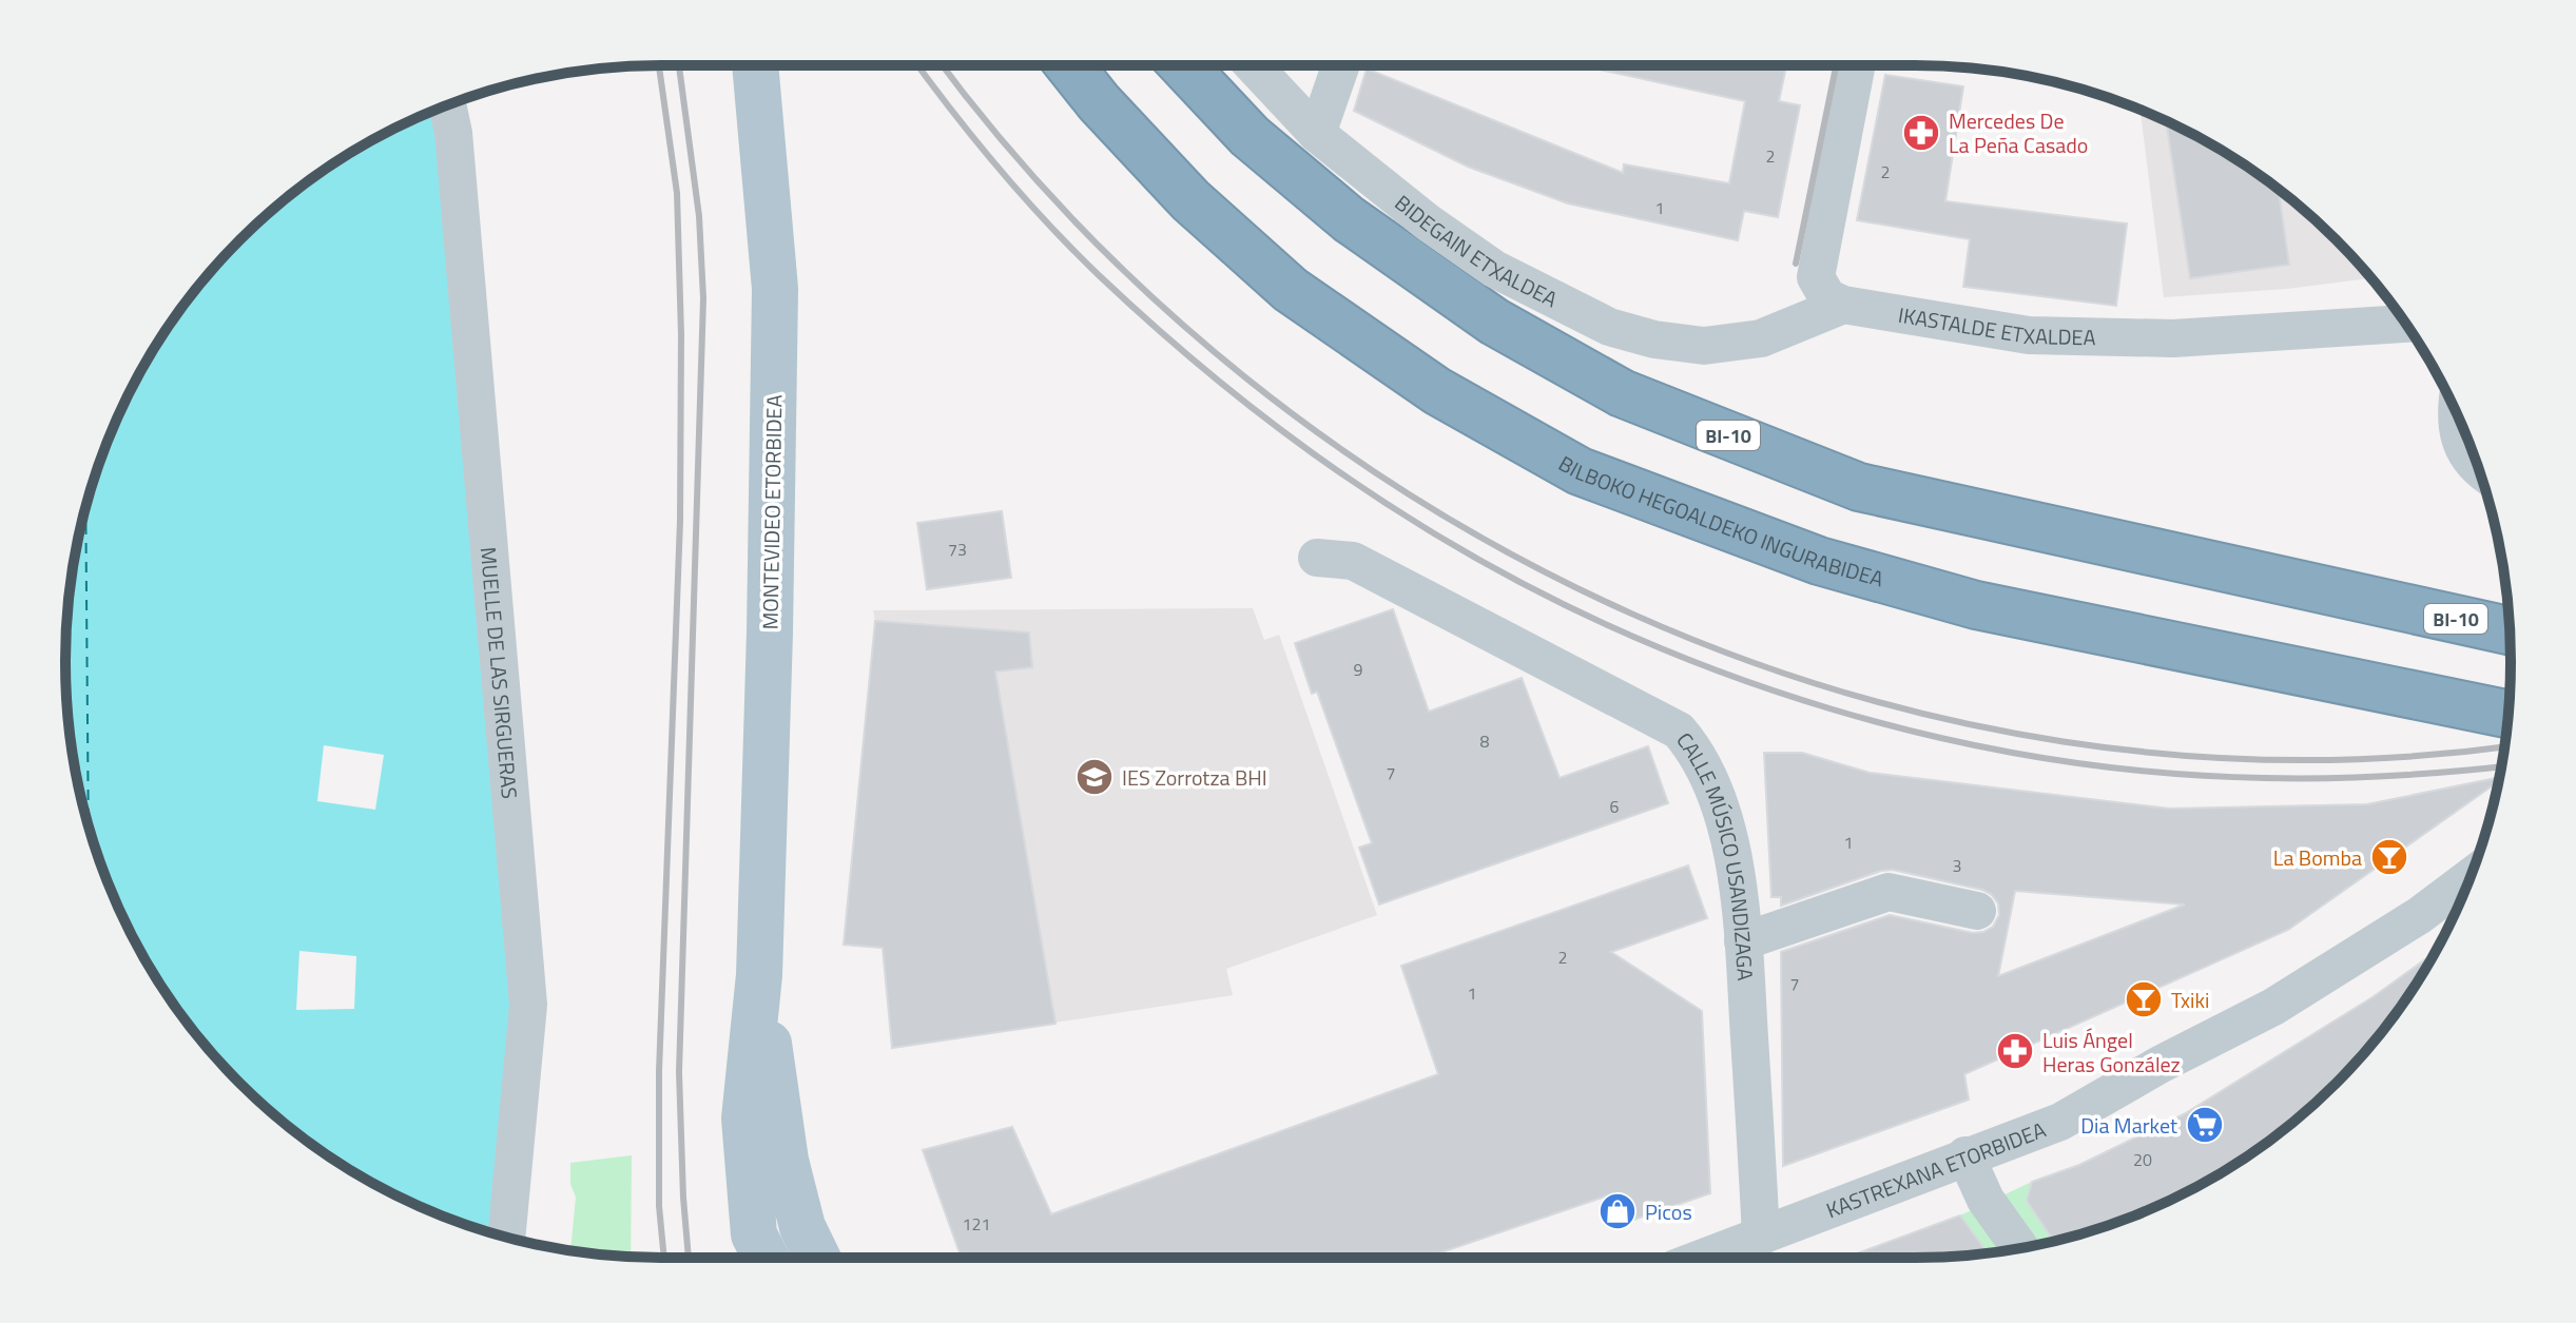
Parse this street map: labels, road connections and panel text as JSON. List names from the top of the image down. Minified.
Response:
{"streets":{"highway":["BI-10","BILBOKO HEGOALDEKO INGURABIDEA"],"main road":["MONTEVIDEO ETORBIDEA"],"street":["BIDEGAIN ETXALDEA","IKASTALDE ETXALDEA","MUELLE DE LAS SIRGUERAS","CALLE MÚSICO USANDIZAGA","KASTREXANA ETORBIDEA"]},"crossings":[["BIDEGAIN ETXALDEA","IKASTALDE ETXALDEA"],["CALLE MÚSICO USANDIZAGA","KASTREXANA ETORBIDEA"]],"places":{"pharmacy":["Mercedes De La Peña Casado","Luis Ángel Heras González"],"school or university":["IES Zorrotza BHI"],"bar":["La Bomba","Txiki"],"supermarket":["Dia Market"],"shop":["Picos"]},"house_numbers":["2","2","1","73","9","8","7","6","1","3","2","7","1","20","121"]}
